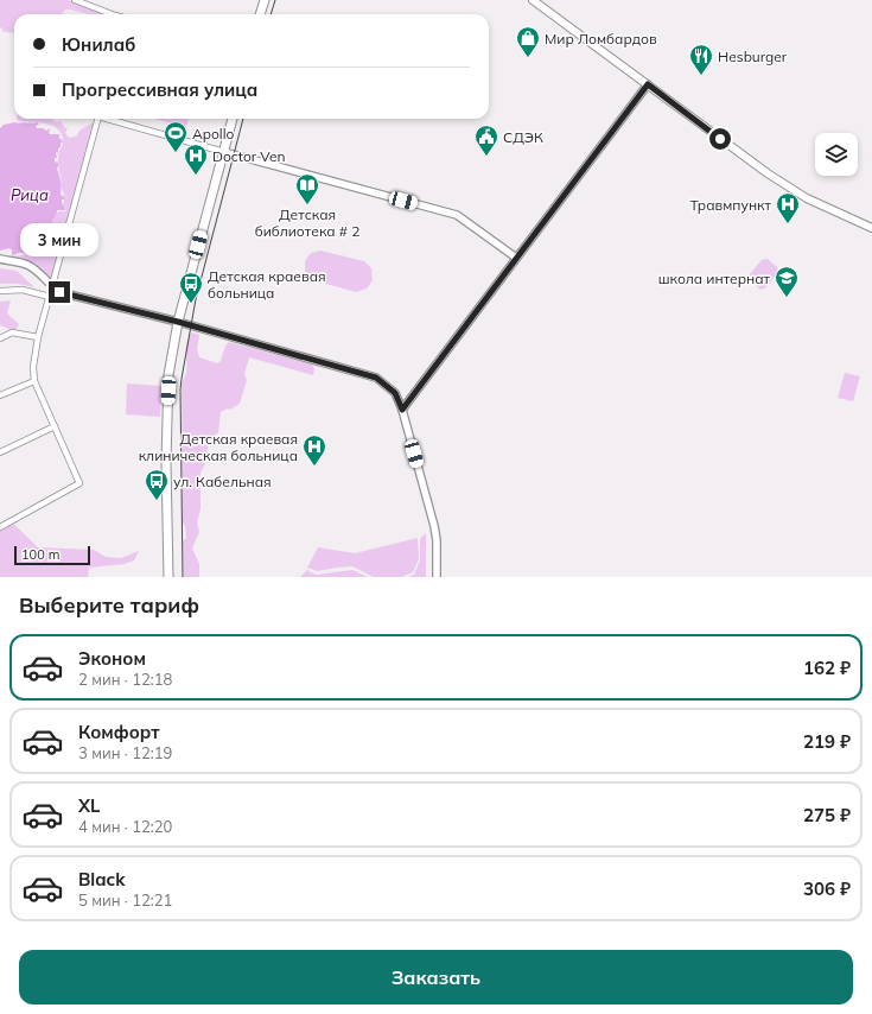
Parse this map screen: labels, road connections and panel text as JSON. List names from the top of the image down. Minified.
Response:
{"water":["Рица"],"places":{"shop":["Мир Ломбардов"],"restaurant":["Hesburger"],"sports":["Apollo"],"public building":["СДЭК"],"hospital":["Doctor Ven","Травмпункт","Детская краевая клиническая больница"],"library":["Детская библиотека # 2"],"school or university":["школа интернат"],"bus stop":["Детская краевая больница","ул. Кабельная"]},"scale_bar":"100 m","page":{"banner":["Юнилаб","Прогрессивная улица"],"bubble":"3 мин","scale":"100 m","heading":"Выберите тариф","list":[{"name":"Эконом","note":"2 мин · 12:18","value":"162 ₽"},{"name":"Комфорт","note":"3 мин · 12:19","value":"219 ₽"},{"name":"XL","note":"4 мин · 12:20","value":"275 ₽"},{"name":"Black","note":"5 мин · 12:21","value":"306 ₽"}],"buttons":"Заказать"}}
